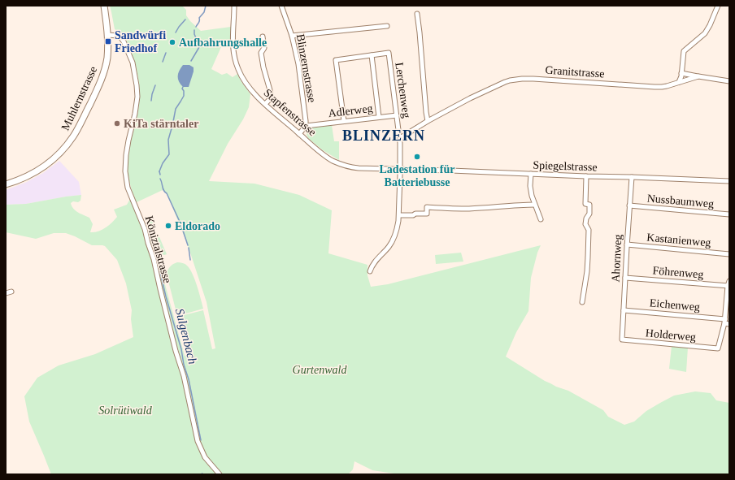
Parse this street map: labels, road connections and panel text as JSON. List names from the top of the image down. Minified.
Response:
{"streets":{"street":["Blinzernstrasse","Granitstrasse","Lerchenweg","Muhlernstrasse","Adlerweg","Stapfenstrasse","Spiegelstrasse","Nussbaumweg","Kastanienweg","Köniztalstrasse","Ahornweg","Föhrenweg","Eichenweg","Holderweg"]},"crossings":[["Blinzernstrasse","Adlerweg"],["Granitstrasse","Lerchenweg"],["Lerchenweg","Adlerweg"],["Lerchenweg","Stapfenstrasse"],["Lerchenweg","Spiegelstrasse"],["Muhlernstrasse","Köniztalstrasse"],["Stapfenstrasse","Spiegelstrasse"],["Spiegelstrasse","Ahornweg"],["Nussbaumweg","Ahornweg"],["Kastanienweg","Ahornweg"],["Ahornweg","Föhrenweg"],["Ahornweg","Eichenweg"],["Ahornweg","Holderweg"],["Eichenweg","Holderweg"]],"districts":["BLINZERN"],"water":["Sulgenbach"],"parks":["Gurtenwald","Solrütiwald"],"places":{"transit":["Sandwürfi Friedhof"],"other":["Aufbahrungshalle","KiTa stärntaler","Ladestation für Batteriebusse","Eldorado"]}}
